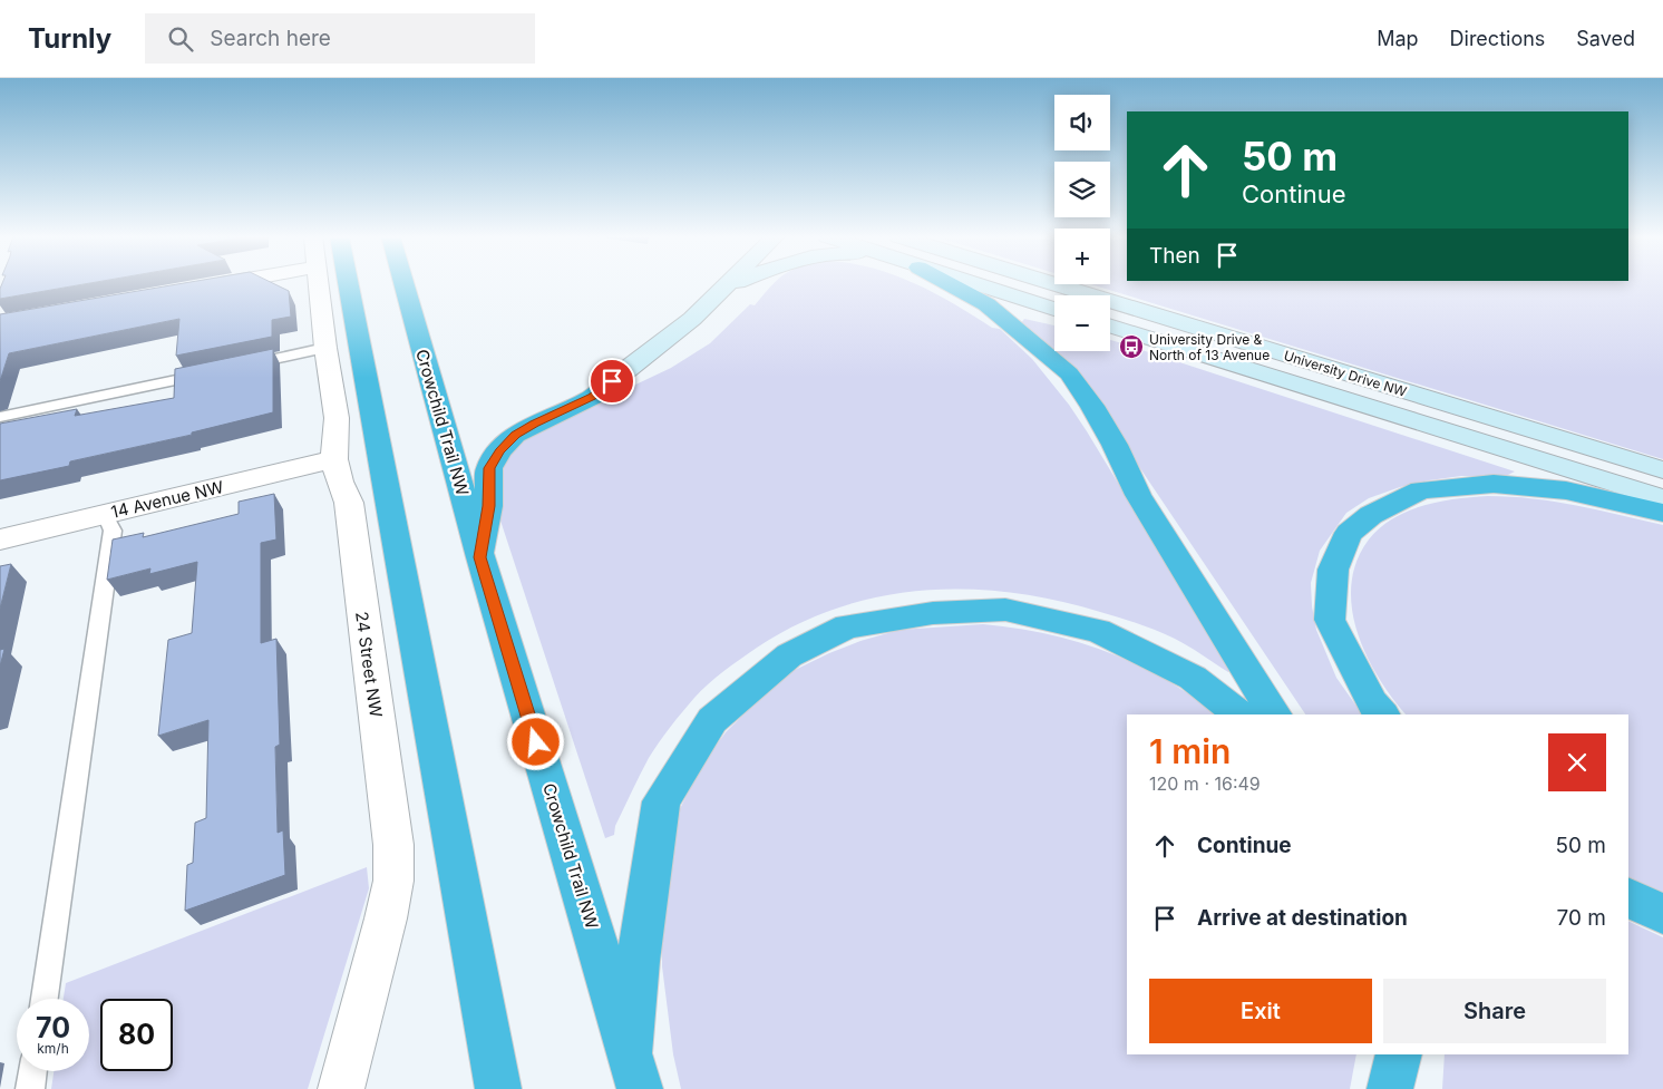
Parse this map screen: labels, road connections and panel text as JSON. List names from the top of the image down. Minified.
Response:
{"streets":{"highway":["Crowchild Trail NW"],"street":["University Drive NW","14 Avenue NW","24 Street NW"]},"crossings":[["14 Avenue NW","24 Street NW"]],"places":{"bus stop":["University Drive & North of 13 Avenue"]},"page":{"header":"Turnly","search":"Search here","nav":["Map","Directions","Saved"],"map_buttons":["+","−"],"turn":["50 m","Continue"],"then":"Then","heading":["1 min","120 m · 16:49"],"list":[{"name":"Continue","value":"50 m"},{"name":"Arrive at destination","value":"70 m"}],"buttons":["Exit","Share"],"speed":"70 km/h","limit":"80"}}
